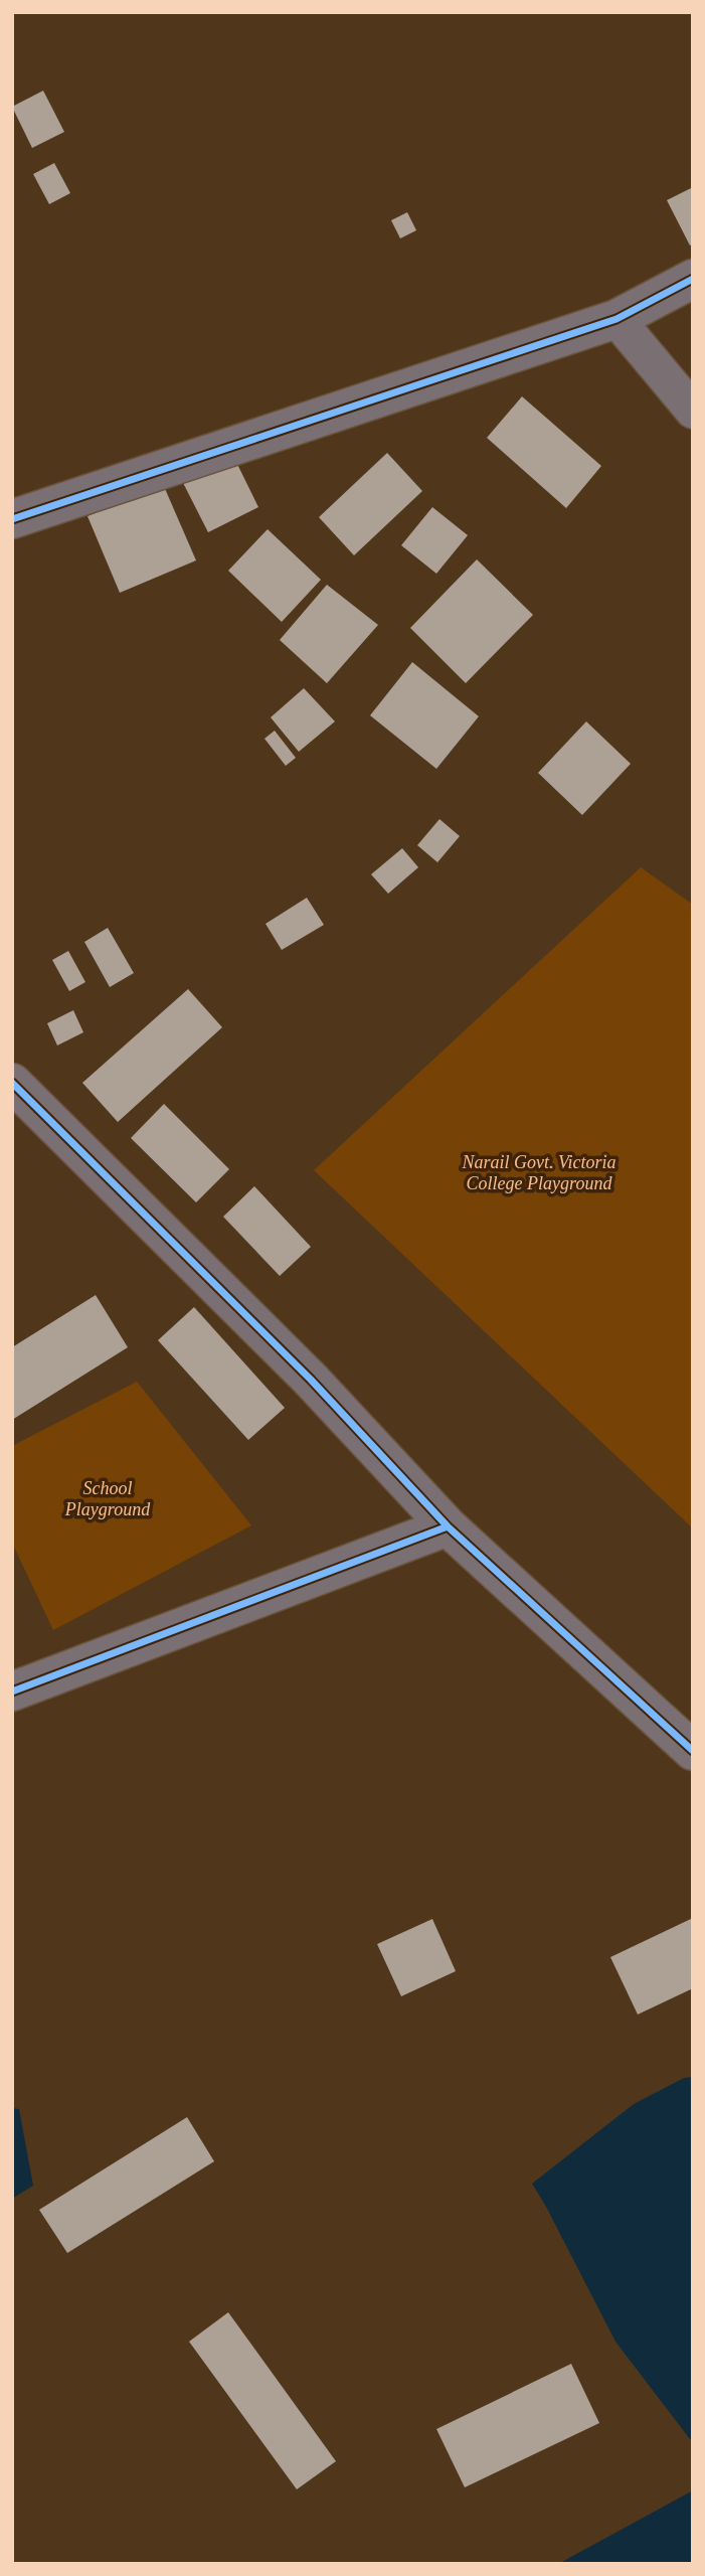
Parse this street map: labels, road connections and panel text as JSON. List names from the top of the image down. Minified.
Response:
{"parks":["Narail Govt. Victoria College Playground","School Playground"]}
